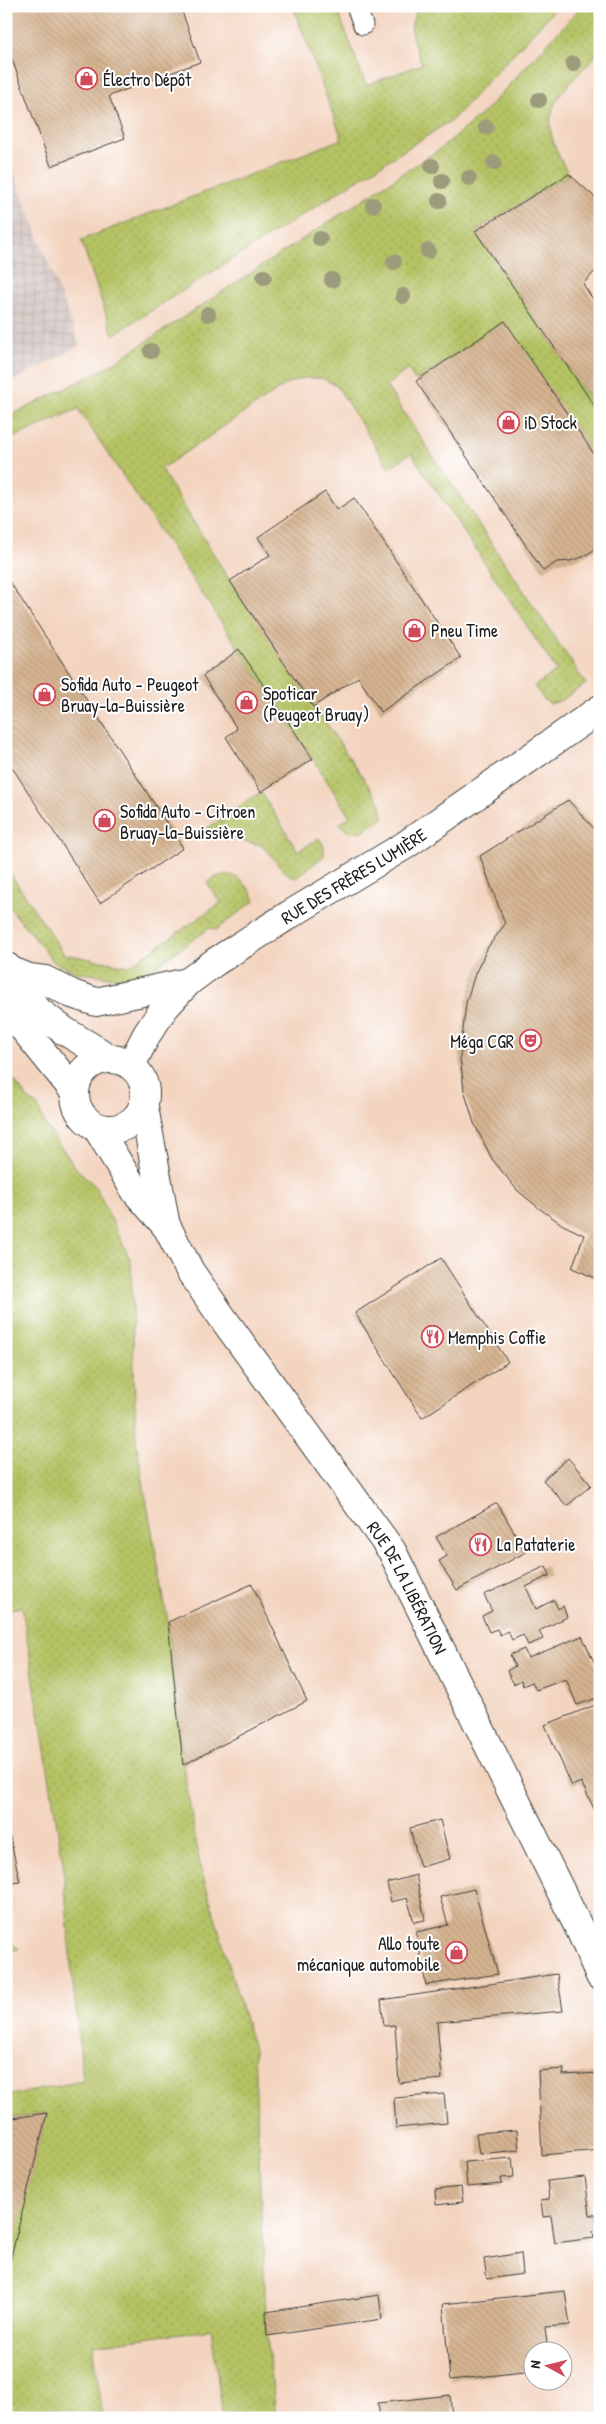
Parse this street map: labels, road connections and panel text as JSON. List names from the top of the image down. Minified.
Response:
{"streets":{"main road":["RUE DES FRÈRES LUMIÈRE","RUE DE LA LIBÉRATION"]},"crossings":[["RUE DES FRÈRES LUMIÈRE","RUE DE LA LIBÉRATION"]],"places":{"shop":["Électro Dépôt","iD Stock","Pneu Time","Sofida Auto - Peugeot Bruay-la-Buissière","Spoticar (Peugeot Bruay)","Sofida Auto - Citroen Bruay-la-Buissière","Allo toute mécanique automobile"],"theatre":["Méga CGR"],"restaurant":["Memphis Coffie","La Pataterie"]},"north":"left"}
